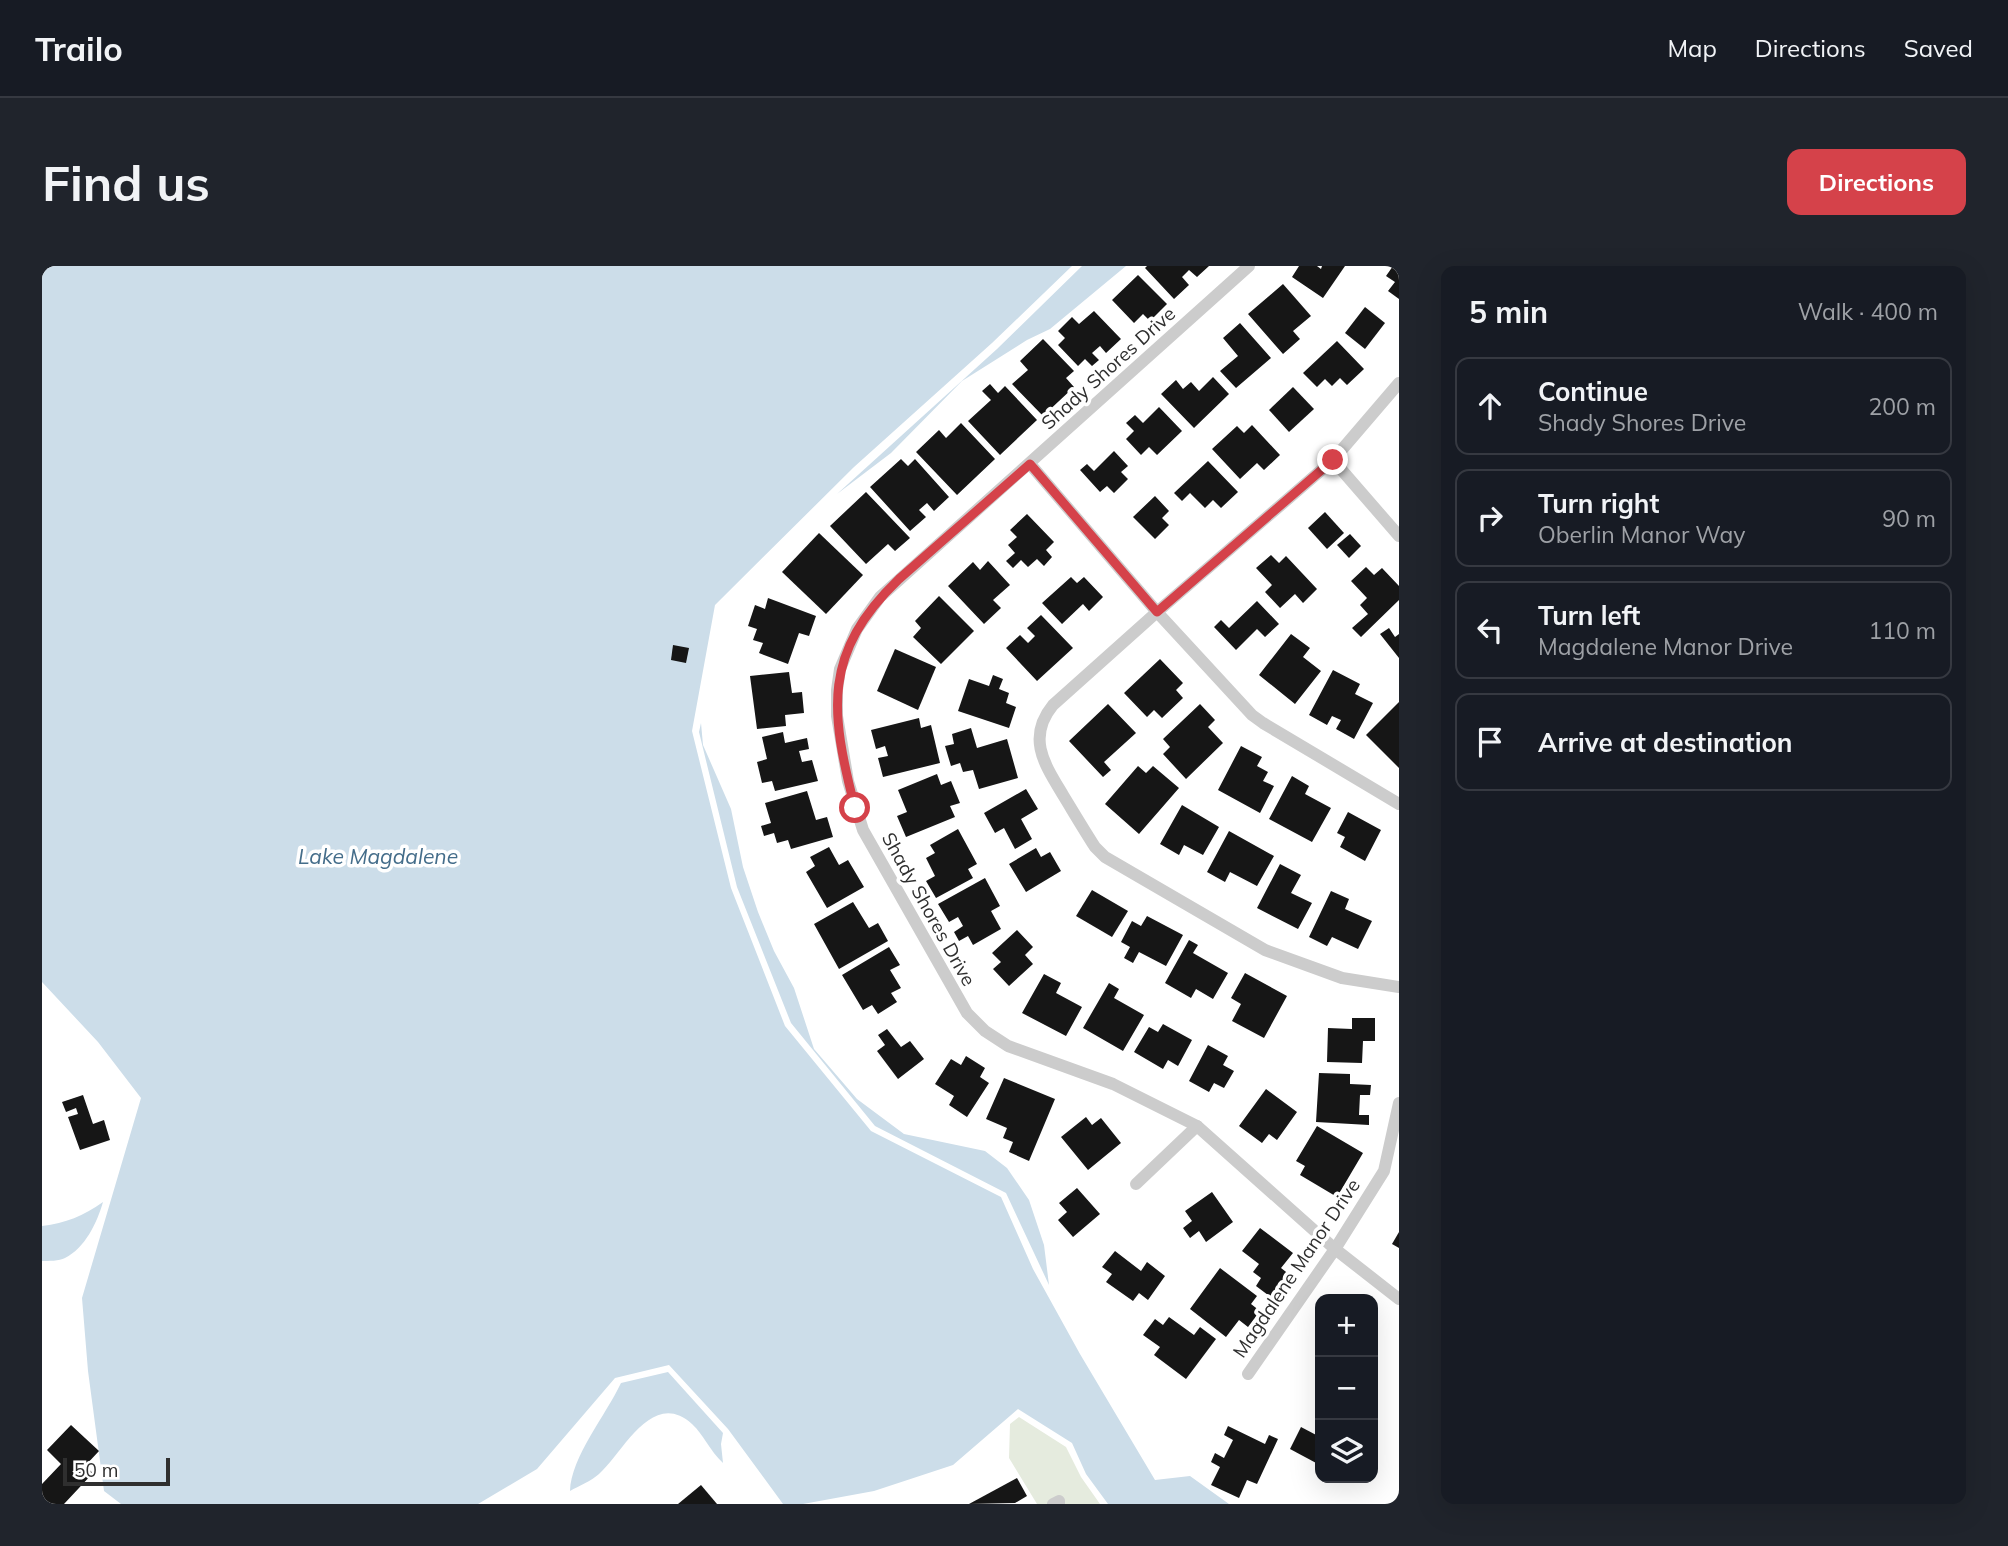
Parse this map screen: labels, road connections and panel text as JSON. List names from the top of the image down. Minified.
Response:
{"streets":{"street":["Shady Shores Drive","Magdalene Manor Drive"]},"crossings":[["Shady Shores Drive","Magdalene Manor Drive"]],"water":["Lake Magdalene"],"scale_bar":"50 m","page":{"header":"Trailo","nav":["Map","Directions","Saved"],"buttons":"Directions","title":"Find us","heading":["5 min","Walk · 400 m"],"list":[["Continue","Shady Shores Drive","200 m"],["Turn right","Oberlin Manor Way","90 m"],["Turn left","Magdalene Manor Drive","110 m"],"Arrive at destination"],"map_buttons":["+","−"],"scale":"50 m"}}
